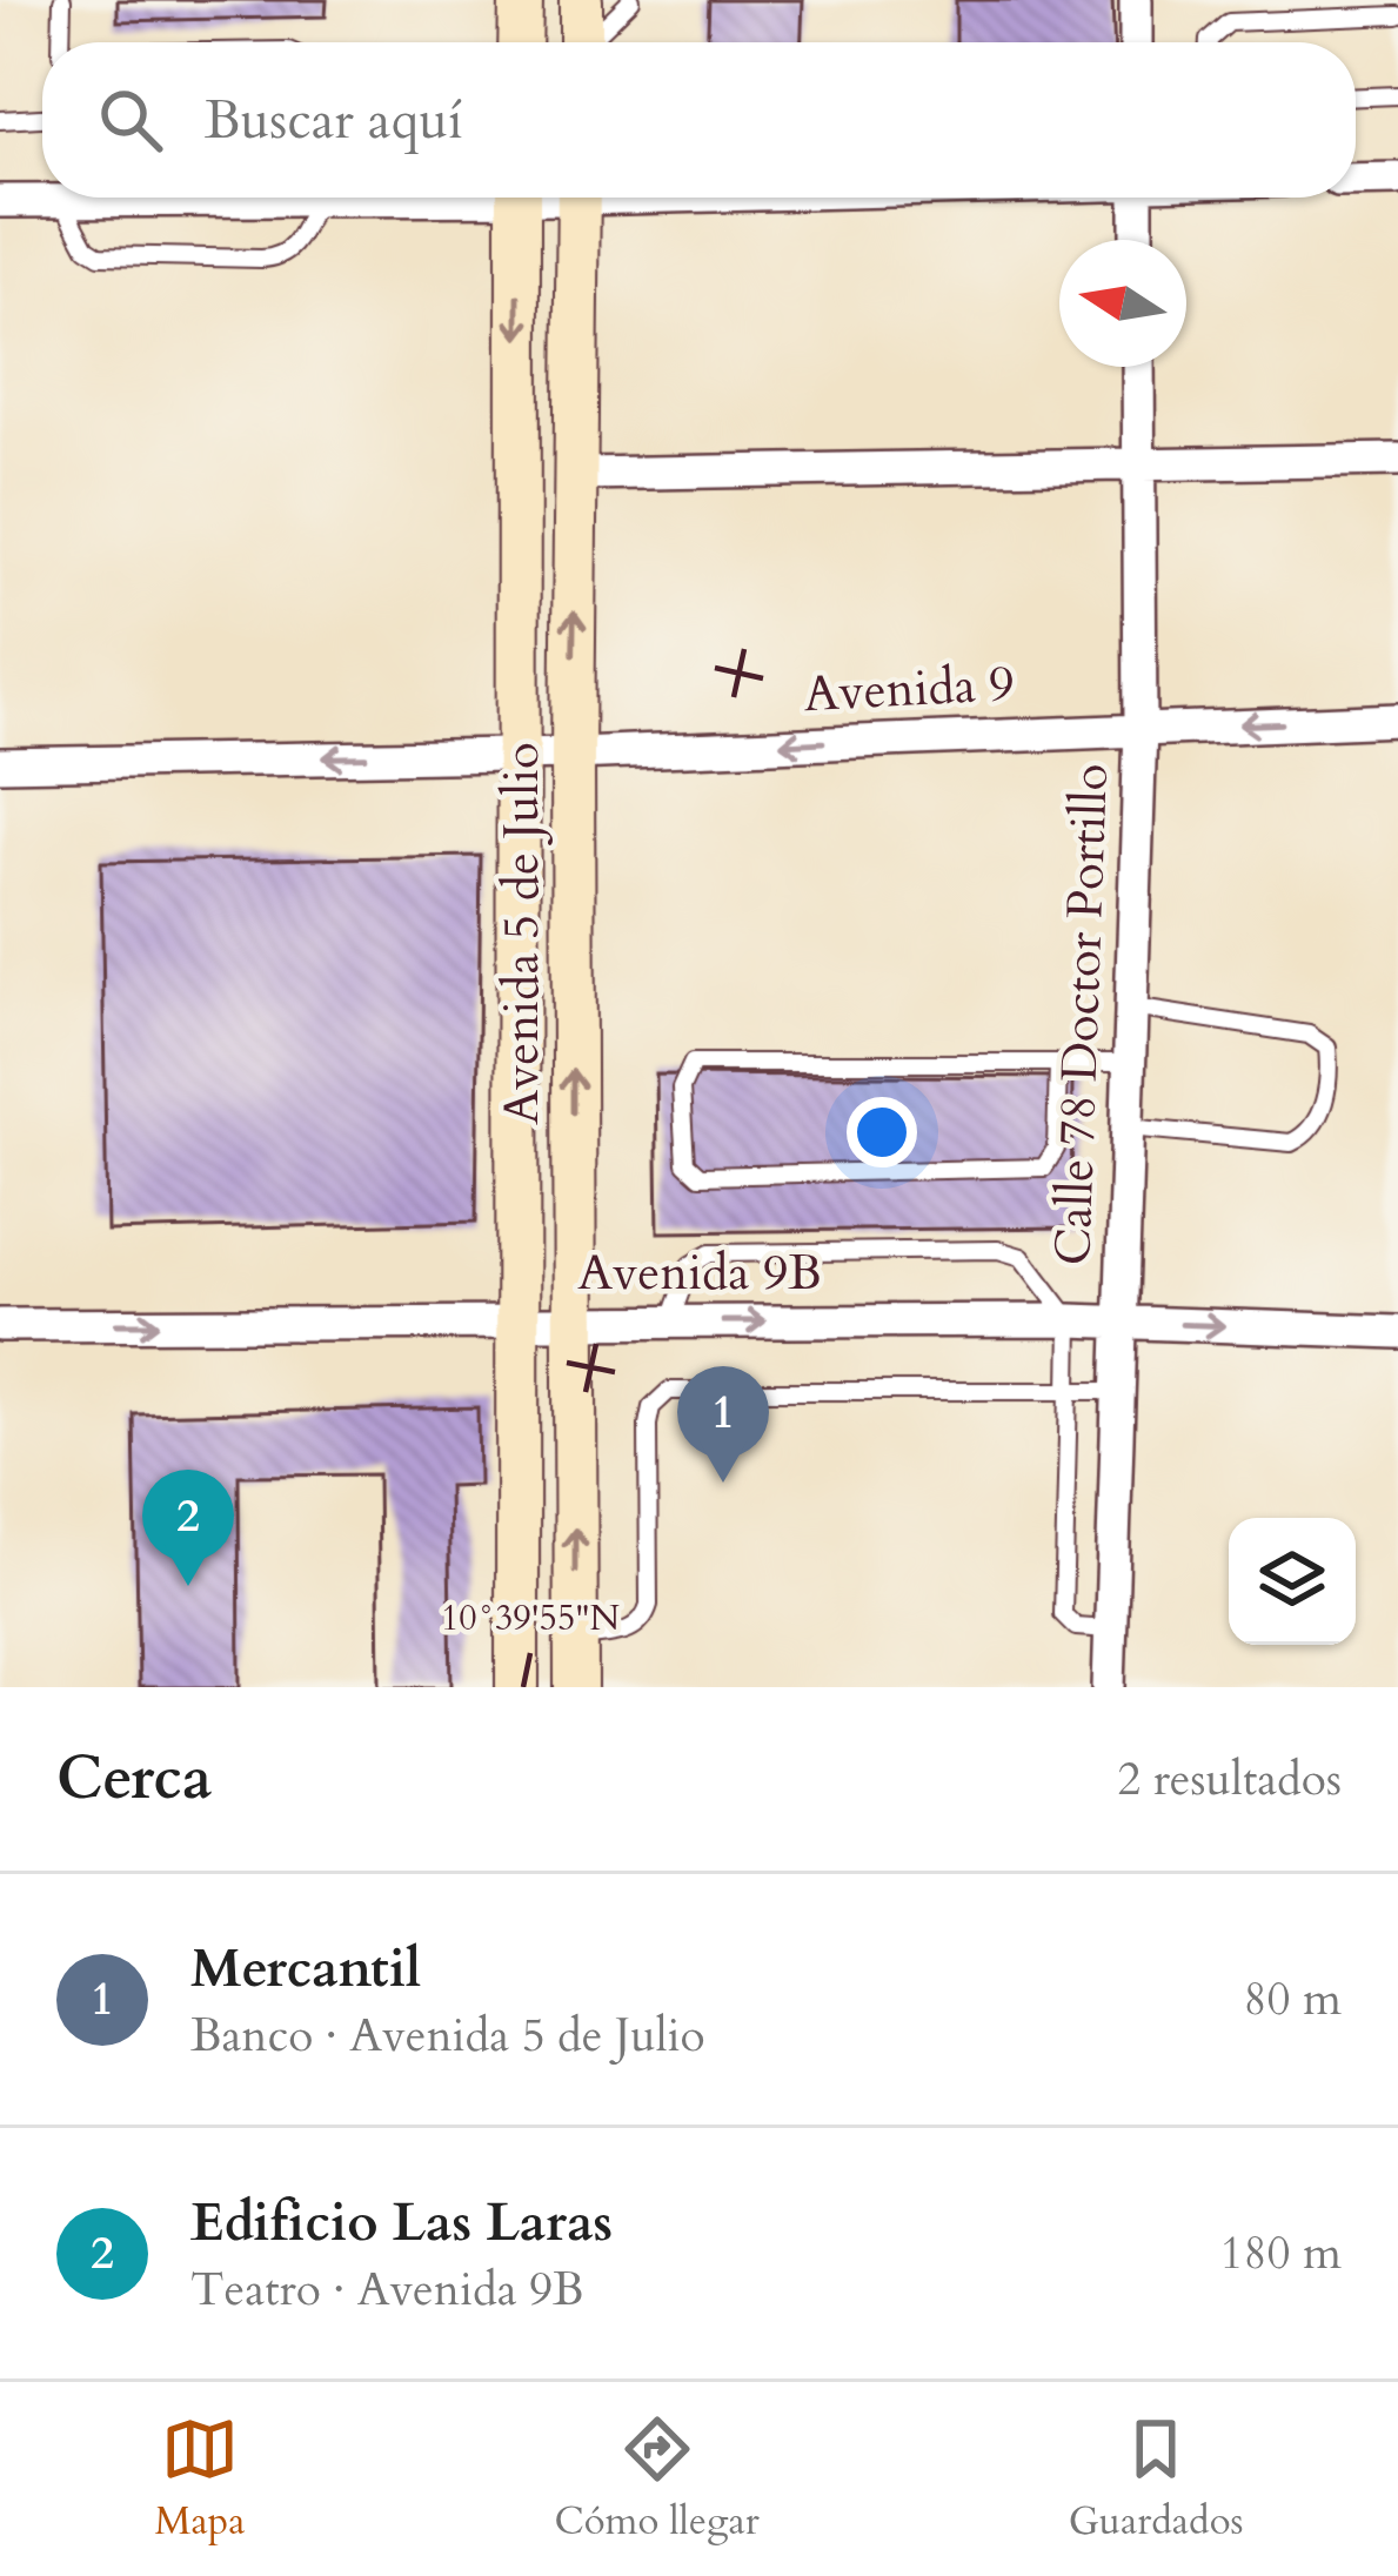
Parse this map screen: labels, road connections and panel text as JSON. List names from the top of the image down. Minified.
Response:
{"streets":{"main road":["Avenida 5 de Julio"],"street":["Avenida 9","Calle 78 Doctor Portillo","Avenida 9B"]},"crossings":[["Avenida 9","Avenida 5 de Julio"],["Avenida 9","Calle 78 Doctor Portillo"],["Avenida 5 de Julio","Avenida 9B"],["Calle 78 Doctor Portillo","Avenida 9B"]],"one_way":["Avenida 9B"],"north":"left","page":{"search":"Buscar aquí","pins":["1","2"],"heading":["Cerca","2 resultados"],"list":[{"mark":"1","name":"Mercantil","note":"Banco · Avenida 5 de Julio","value":"80 m"},{"mark":"2","name":"Edificio Las Laras","note":"Teatro · Avenida 9B","value":"180 m"}],"nav":["Mapa","Cómo llegar","Guardados"]},"coordinates":["10°39'55\"N"]}
